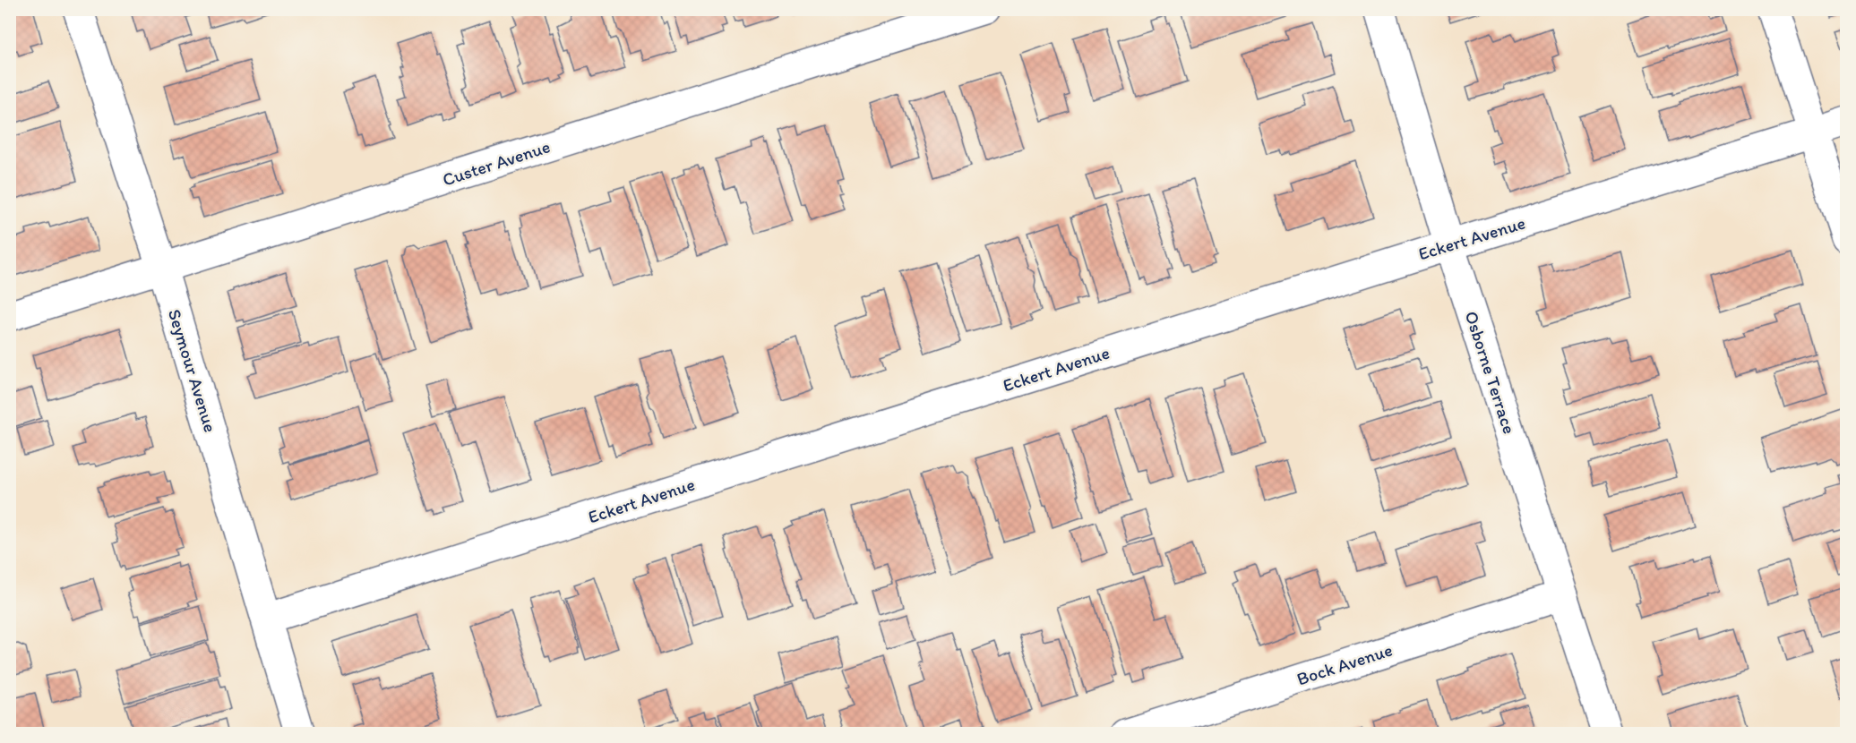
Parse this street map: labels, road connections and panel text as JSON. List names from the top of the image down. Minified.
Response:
{"streets":{"street":["Custer Avenue","Eckert Avenue","Seymour Avenue","Osborne Terrace","Bock Avenue"]},"crossings":[["Custer Avenue","Seymour Avenue"],["Eckert Avenue","Seymour Avenue"],["Eckert Avenue","Osborne Terrace"],["Osborne Terrace","Bock Avenue"]]}
